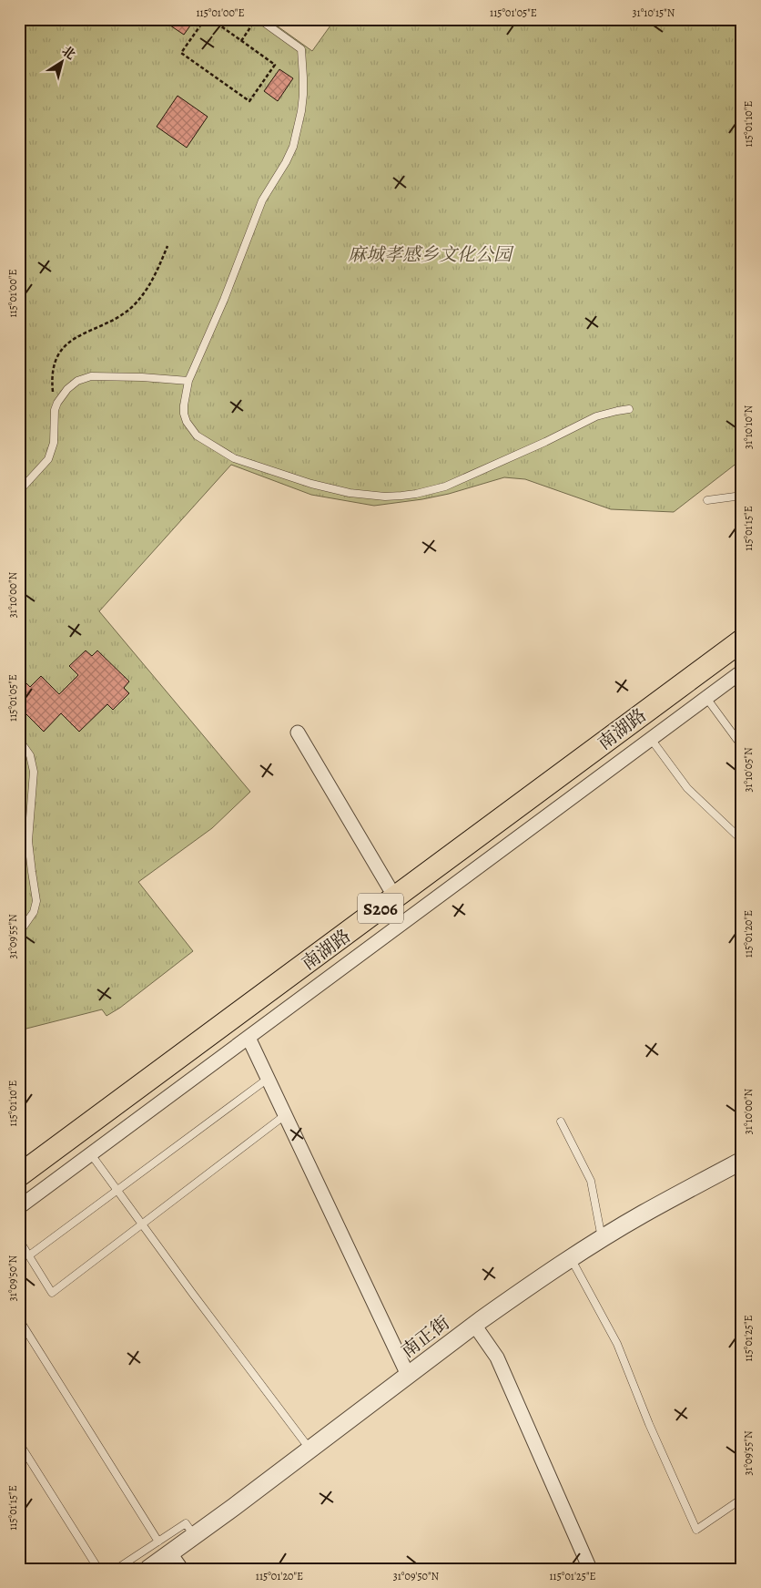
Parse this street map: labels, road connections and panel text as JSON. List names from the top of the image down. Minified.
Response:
{"streets":{"main road":["南湖路","S206"],"street":["南正街"]},"parks":["麻城孝感乡文化公园"],"north":"top right","coordinates":["115°01'00\"E","115°01'05\"E","31°10'15\"N","115°01'10\"E","31°10'10\"N","115°01'15\"E","31°10'00\"N","31°10'05\"N","115°01'20\"E","31°09'55\"N","31°09'50\"N","115°01'25\"E"]}
